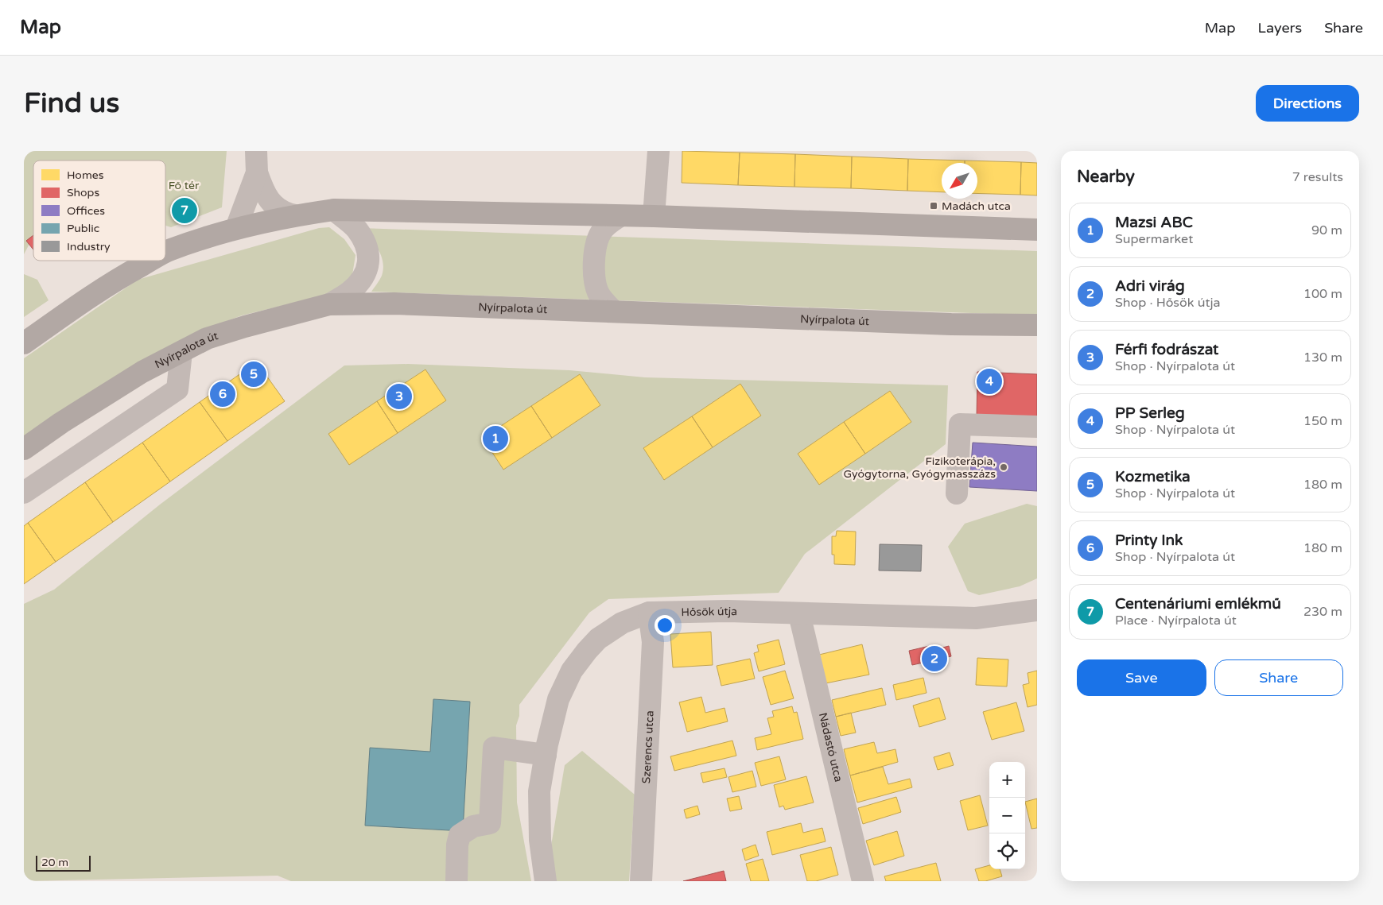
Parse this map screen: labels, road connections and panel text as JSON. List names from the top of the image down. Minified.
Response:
{"streets":{"main road":["Nyírpalota út"],"street":["Hősök útja","Szerencs utca","Nádastó utca"]},"crossings":[["Hősök útja","Szerencs utca"],["Hősök útja","Nádastó utca"]],"parks":["Fő tér"],"places":{"transit":["Madách utca"],"other":["Fizikoterápia, Gyógytorna, Gyógymasszázs"]},"legend":["Homes","Shops","Offices","Public","Industry"],"scale_bar":"20 m","north":"bottom left","page":{"header":"Map","nav":["Map","Layers","Share"],"buttons":["Directions",["Save","Share"]],"title":"Find us","heading":["Nearby","7 results"],"pins":["7","5","4","6","3","1","2"],"list":[{"mark":"1","name":"Mazsi ABC","note":"Supermarket","value":"90 m"},{"mark":"2","name":"Adri virág","note":"Shop · Hősök útja","value":"100 m"},{"mark":"3","name":"Férfi fodrászat","note":"Shop · Nyírpalota út","value":"130 m"},{"mark":"4","name":"PP Serleg","note":"Shop · Nyírpalota út","value":"150 m"},{"mark":"5","name":"Kozmetika","note":"Shop · Nyírpalota út","value":"180 m"},{"mark":"6","name":"Printy Ink","note":"Shop · Nyírpalota út","value":"180 m"},{"mark":"7","name":"Centenáriumi emlékmű","note":"Place · Nyírpalota út","value":"230 m"}],"map_buttons":["+","−"],"scale":"20 m"}}
